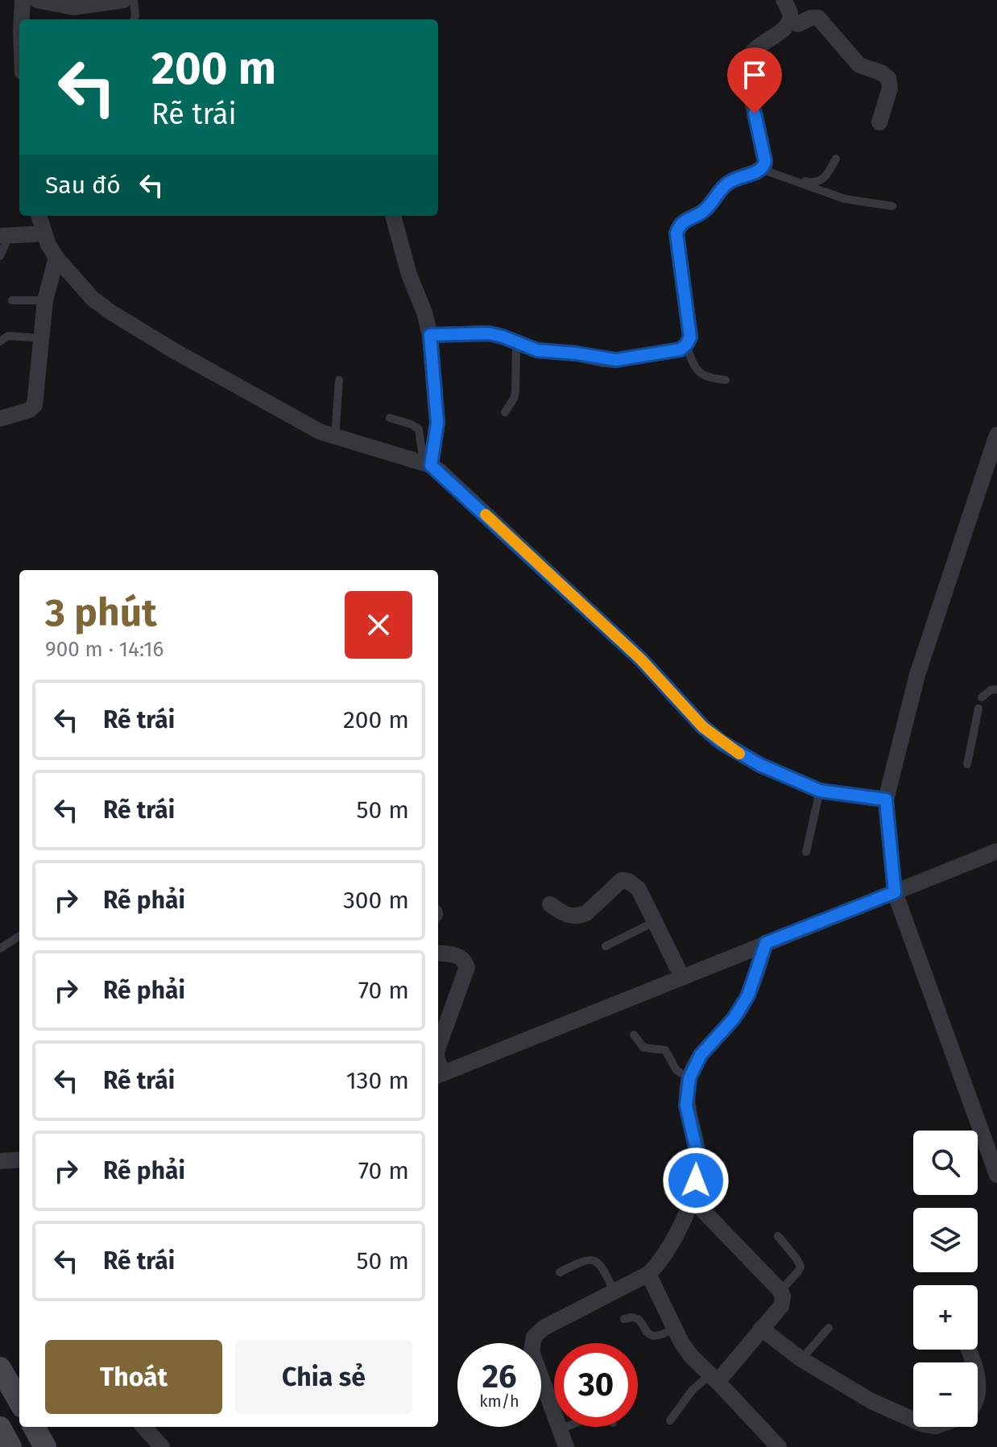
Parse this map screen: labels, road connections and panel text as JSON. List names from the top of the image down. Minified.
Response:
{"page":{"turn":["200 m","Rẽ trái"],"then":"Sau đó","heading":["3 phút","900 m · 14:16"],"list":[{"name":"Rẽ trái","value":"200 m"},{"name":"Rẽ trái","value":"50 m"},{"name":"Rẽ phải","value":"300 m"},{"name":"Rẽ phải","value":"70 m"},{"name":"Rẽ trái","value":"130 m"},{"name":"Rẽ phải","value":"70 m"},{"name":"Rẽ trái","value":"50 m"}],"map_buttons":["+","−"],"buttons":["Thoát","Chia sẻ"],"speed":"26 km/h","limit":"30"}}
